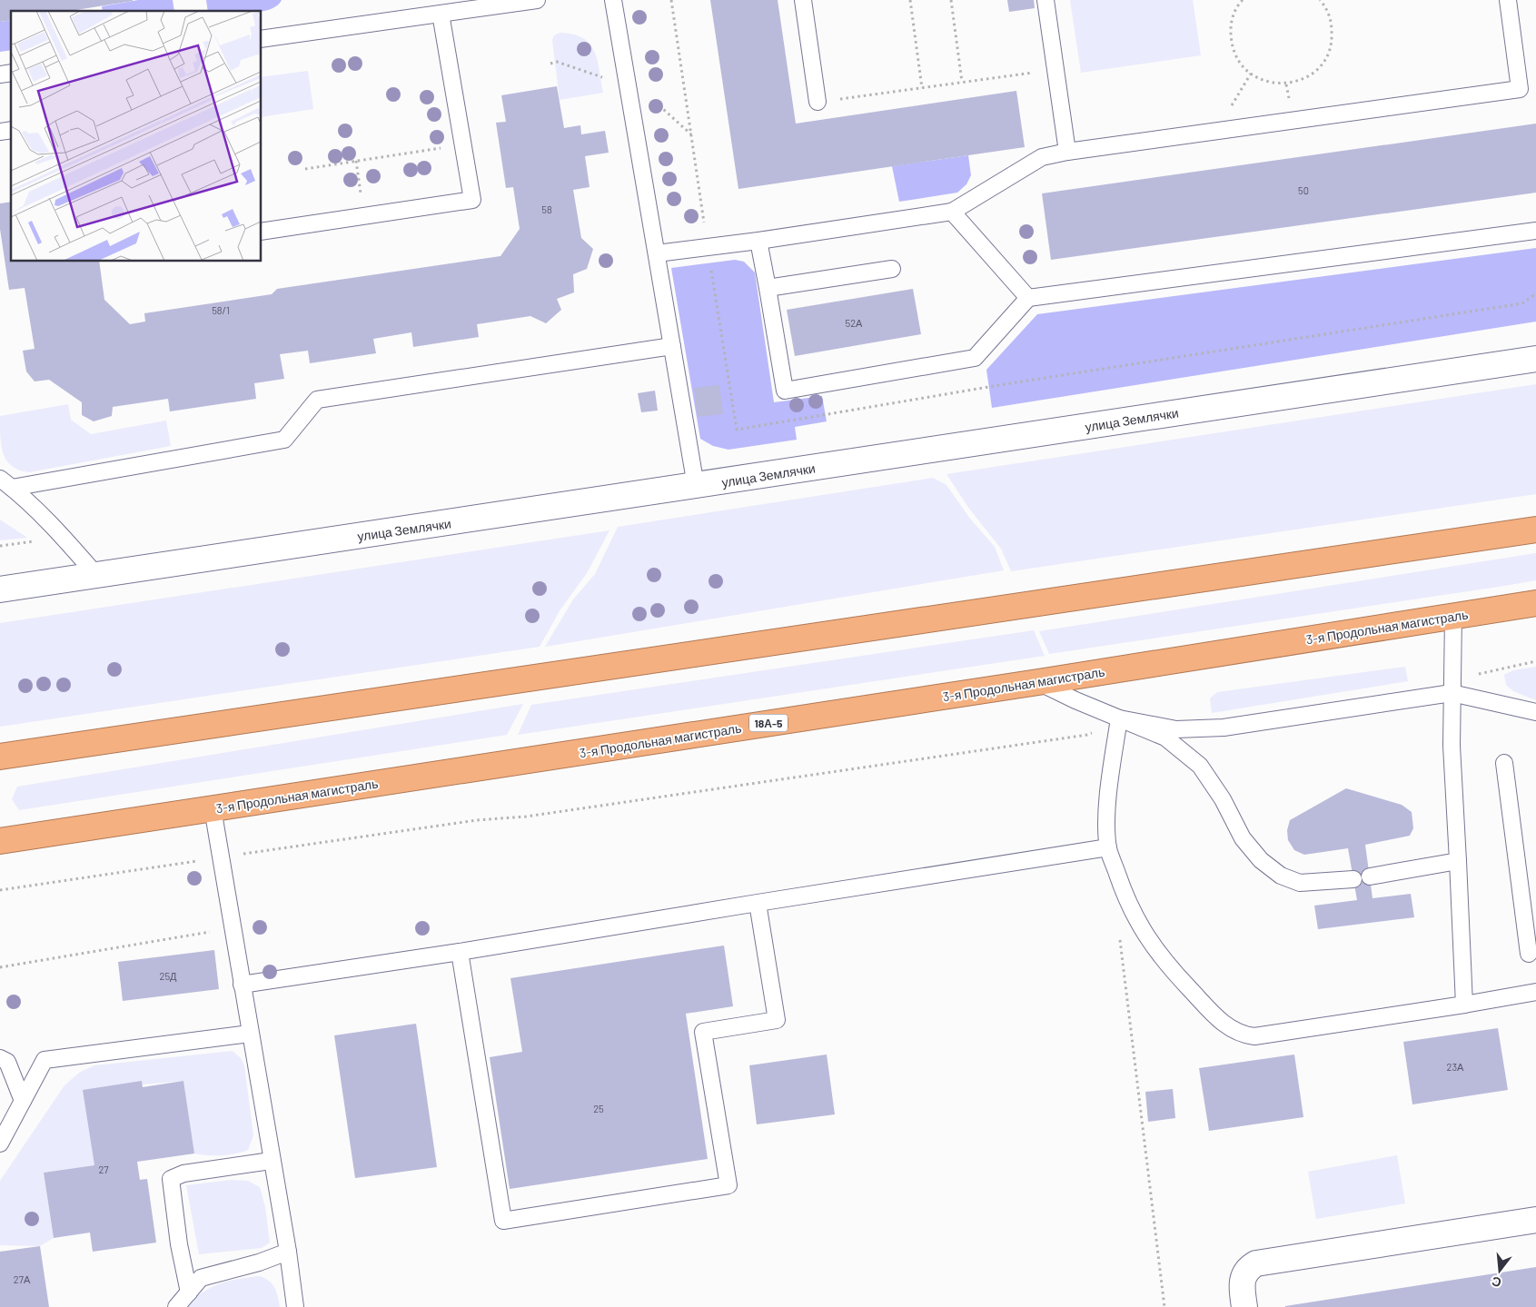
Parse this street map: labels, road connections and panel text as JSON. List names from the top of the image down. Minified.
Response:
{"streets":{"highway":["3-я Продольная магистраль","18А-5"],"main road":["улица Землячки"]},"house_numbers":["50","58","58/1","52А","25Д","23А","25","27","27А"],"north":"bottom"}
